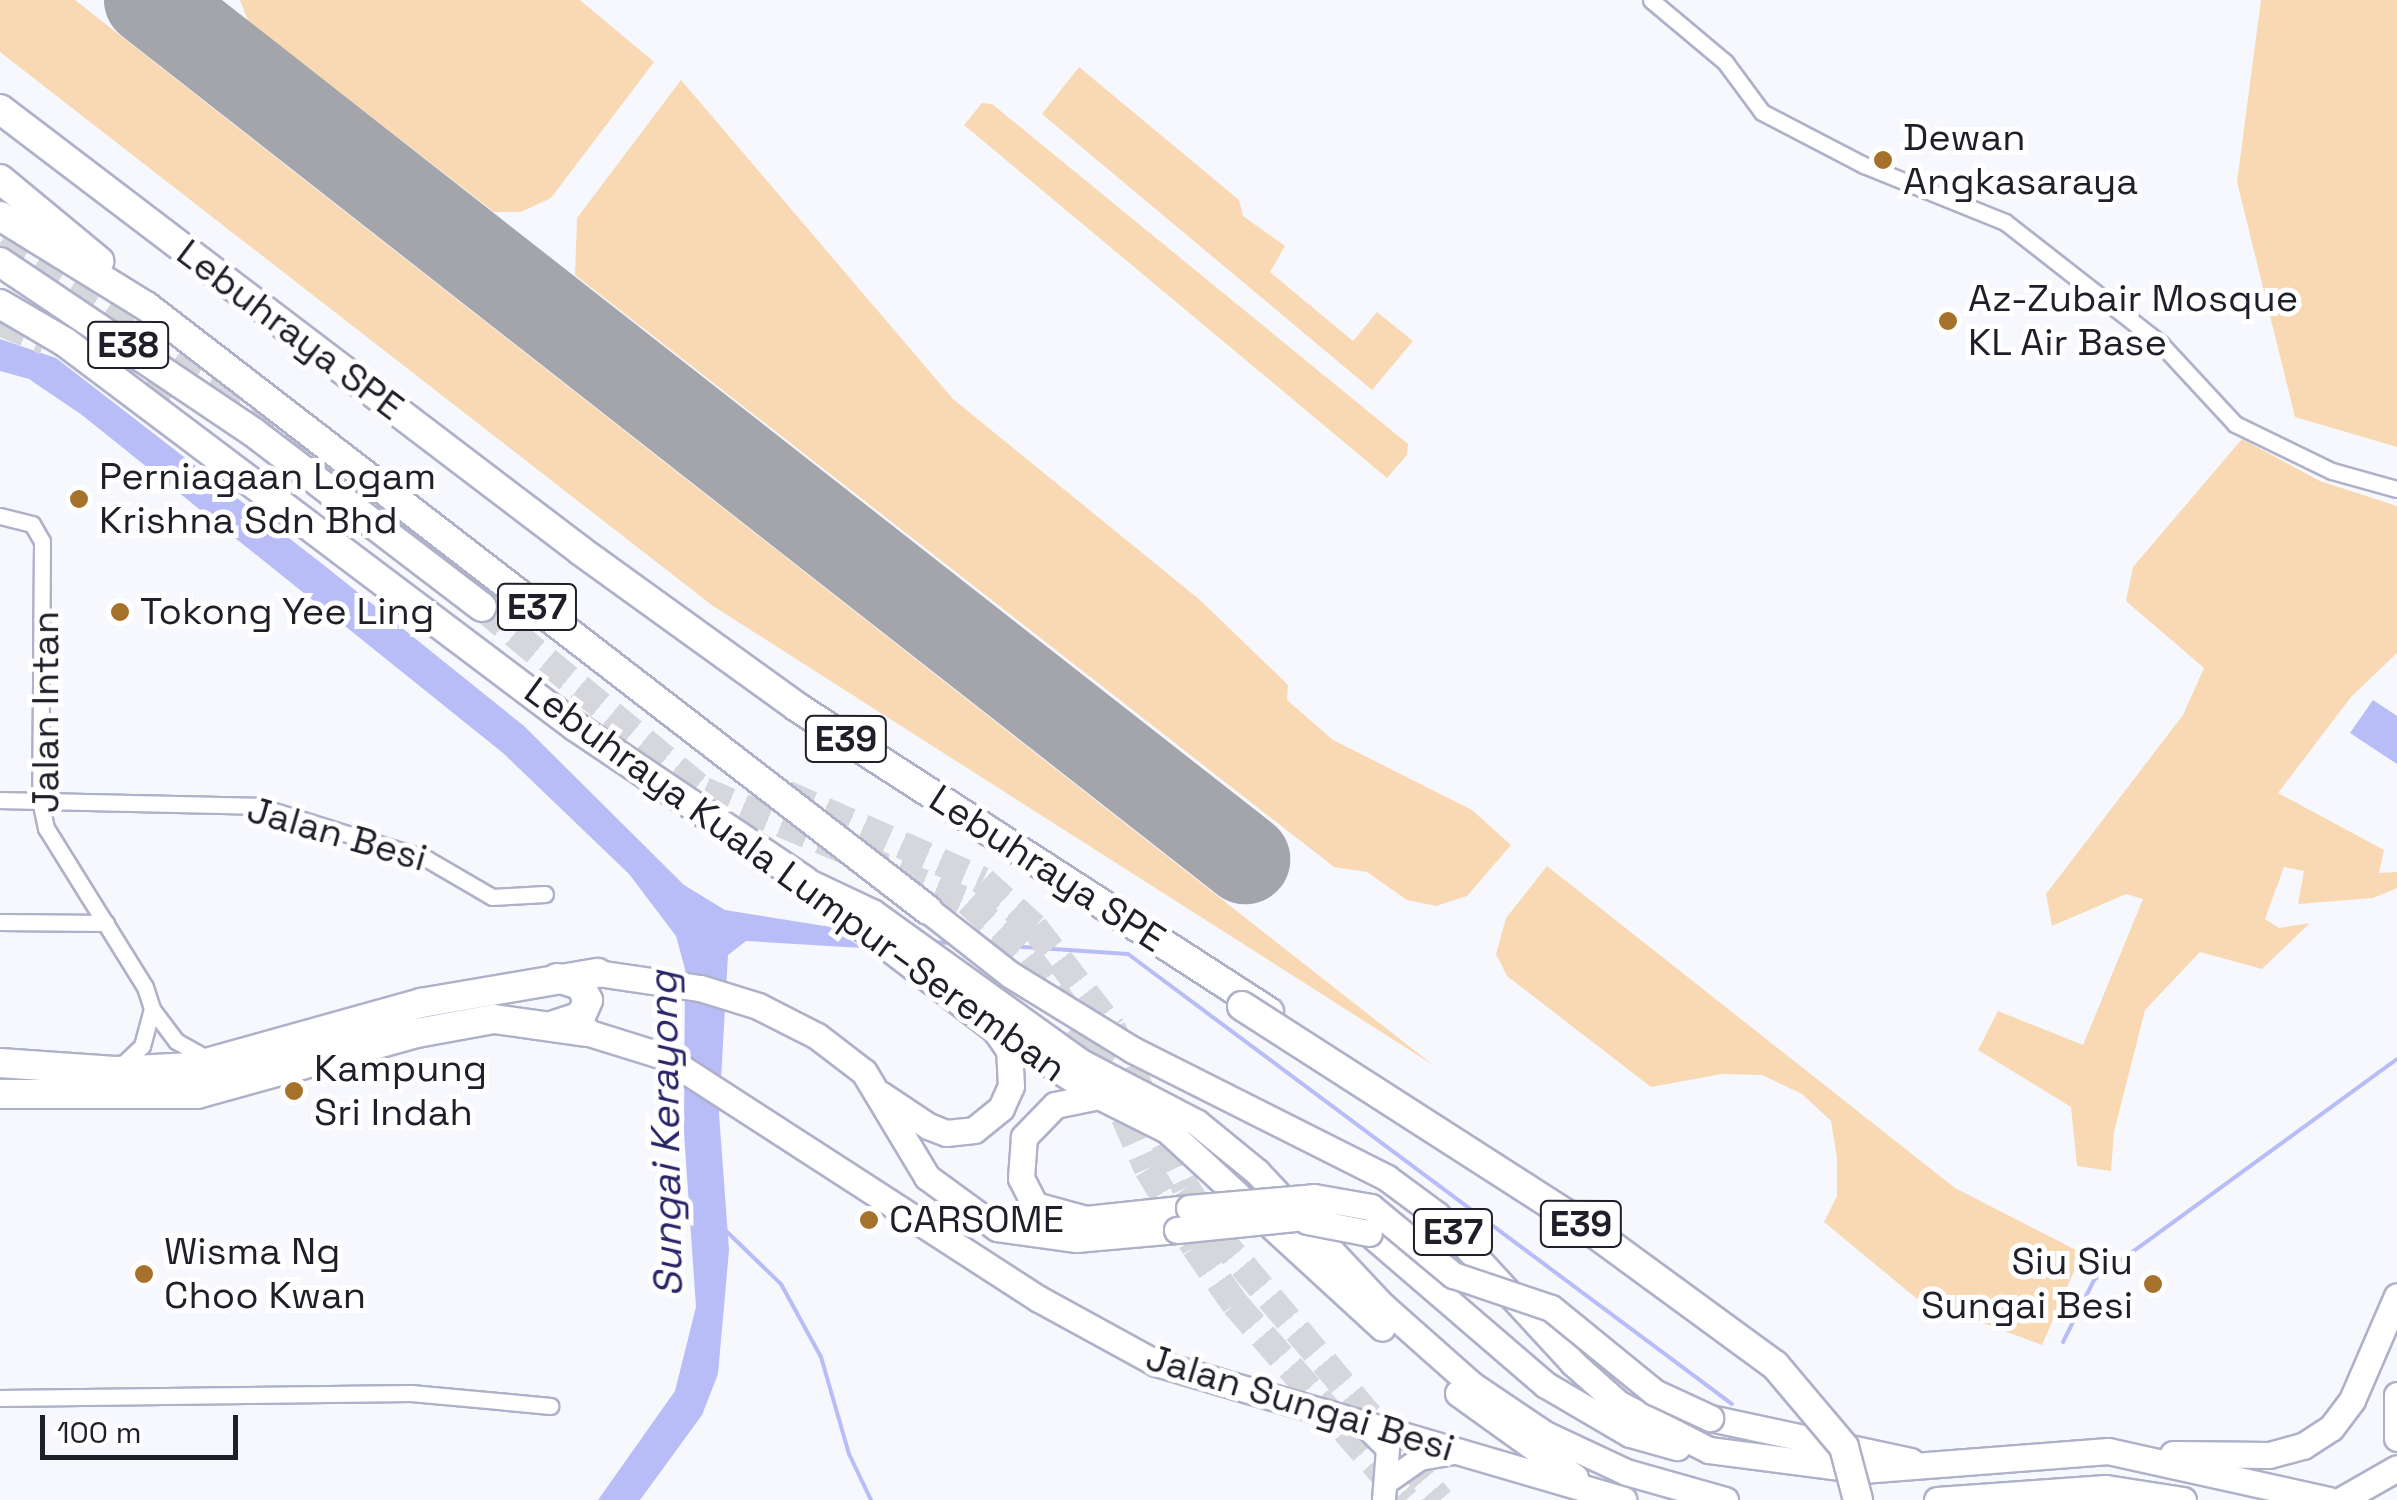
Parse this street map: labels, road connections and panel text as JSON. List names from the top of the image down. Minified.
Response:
{"streets":{"highway":["Lebuhraya SPE","E38","E37","E39","Lebuhraya Kuala Lumpur–Seremban","Jalan Sungai Besi"],"street":["Jalan Intan","Jalan Besi"]},"crossings":[["E37","Lebuhraya Kuala Lumpur–Seremban"],["Jalan Intan","Jalan Besi"],["Lebuhraya Kuala Lumpur–Seremban","Jalan Sungai Besi"]],"water":["Sungai Kerayong"],"places":["Dewan Angkasaraya","Az-Zubair Mosque KL Air Base","Perniagaan Logam Krishna Sdn Bhd","Tokong Yee Ling","Kampung Sri Indah","CARSOME","Wisma Ng Choo Kwan","Siu Siu Sungai Besi"],"scale_bar":"100 m"}
